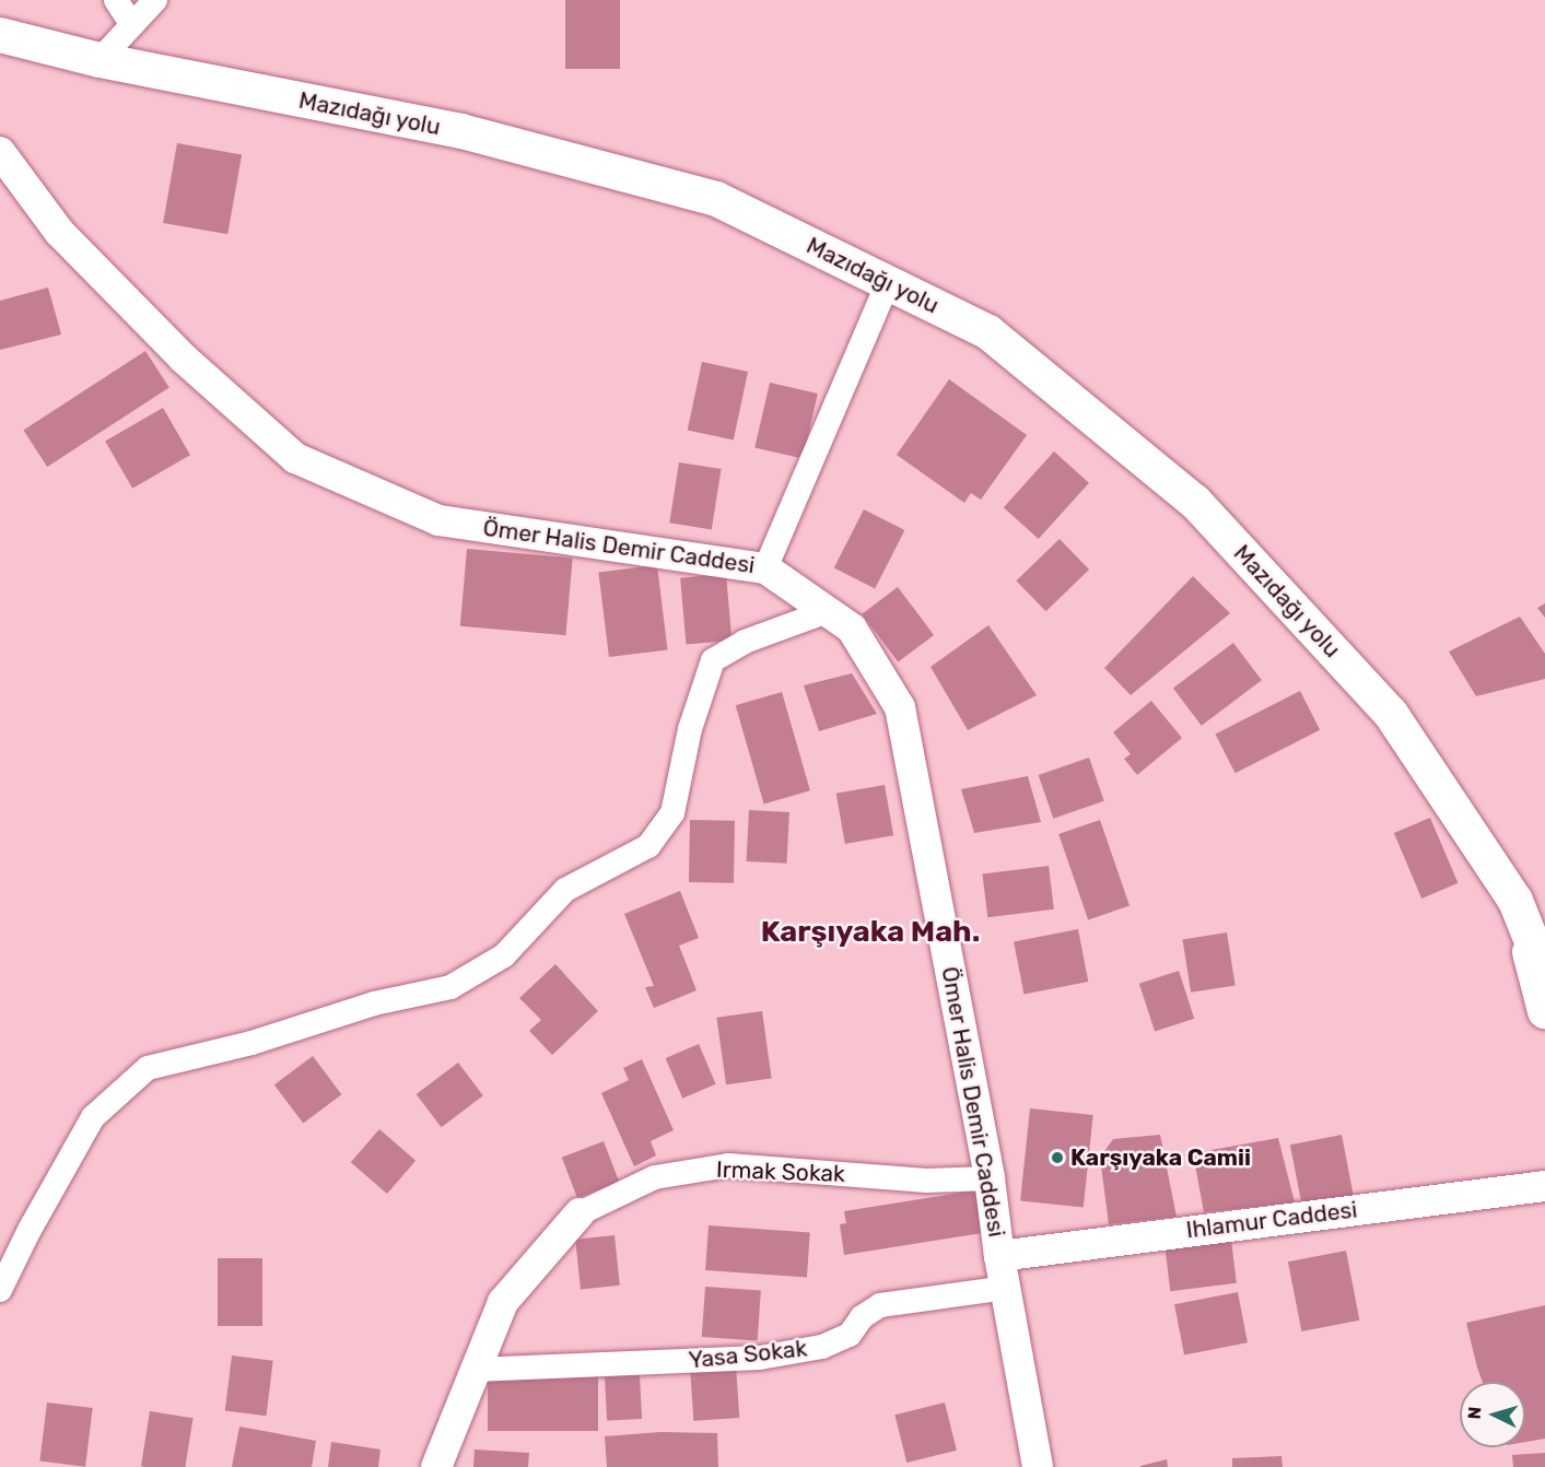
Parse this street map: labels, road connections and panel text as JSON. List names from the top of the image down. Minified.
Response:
{"streets":{"main road":["Mazıdağı yolu"],"street":["Ömer Halis Demir Caddesi","Irmak Sokak","Ihlamur Caddesi","Yasa Sokak"]},"crossings":[["Ömer Halis Demir Caddesi","Irmak Sokak"],["Ömer Halis Demir Caddesi","Ihlamur Caddesi"],["Ömer Halis Demir Caddesi","Yasa Sokak"]],"districts":["Karşıyaka Mah."],"places":["Karşıyaka Camii"],"north":"left"}
